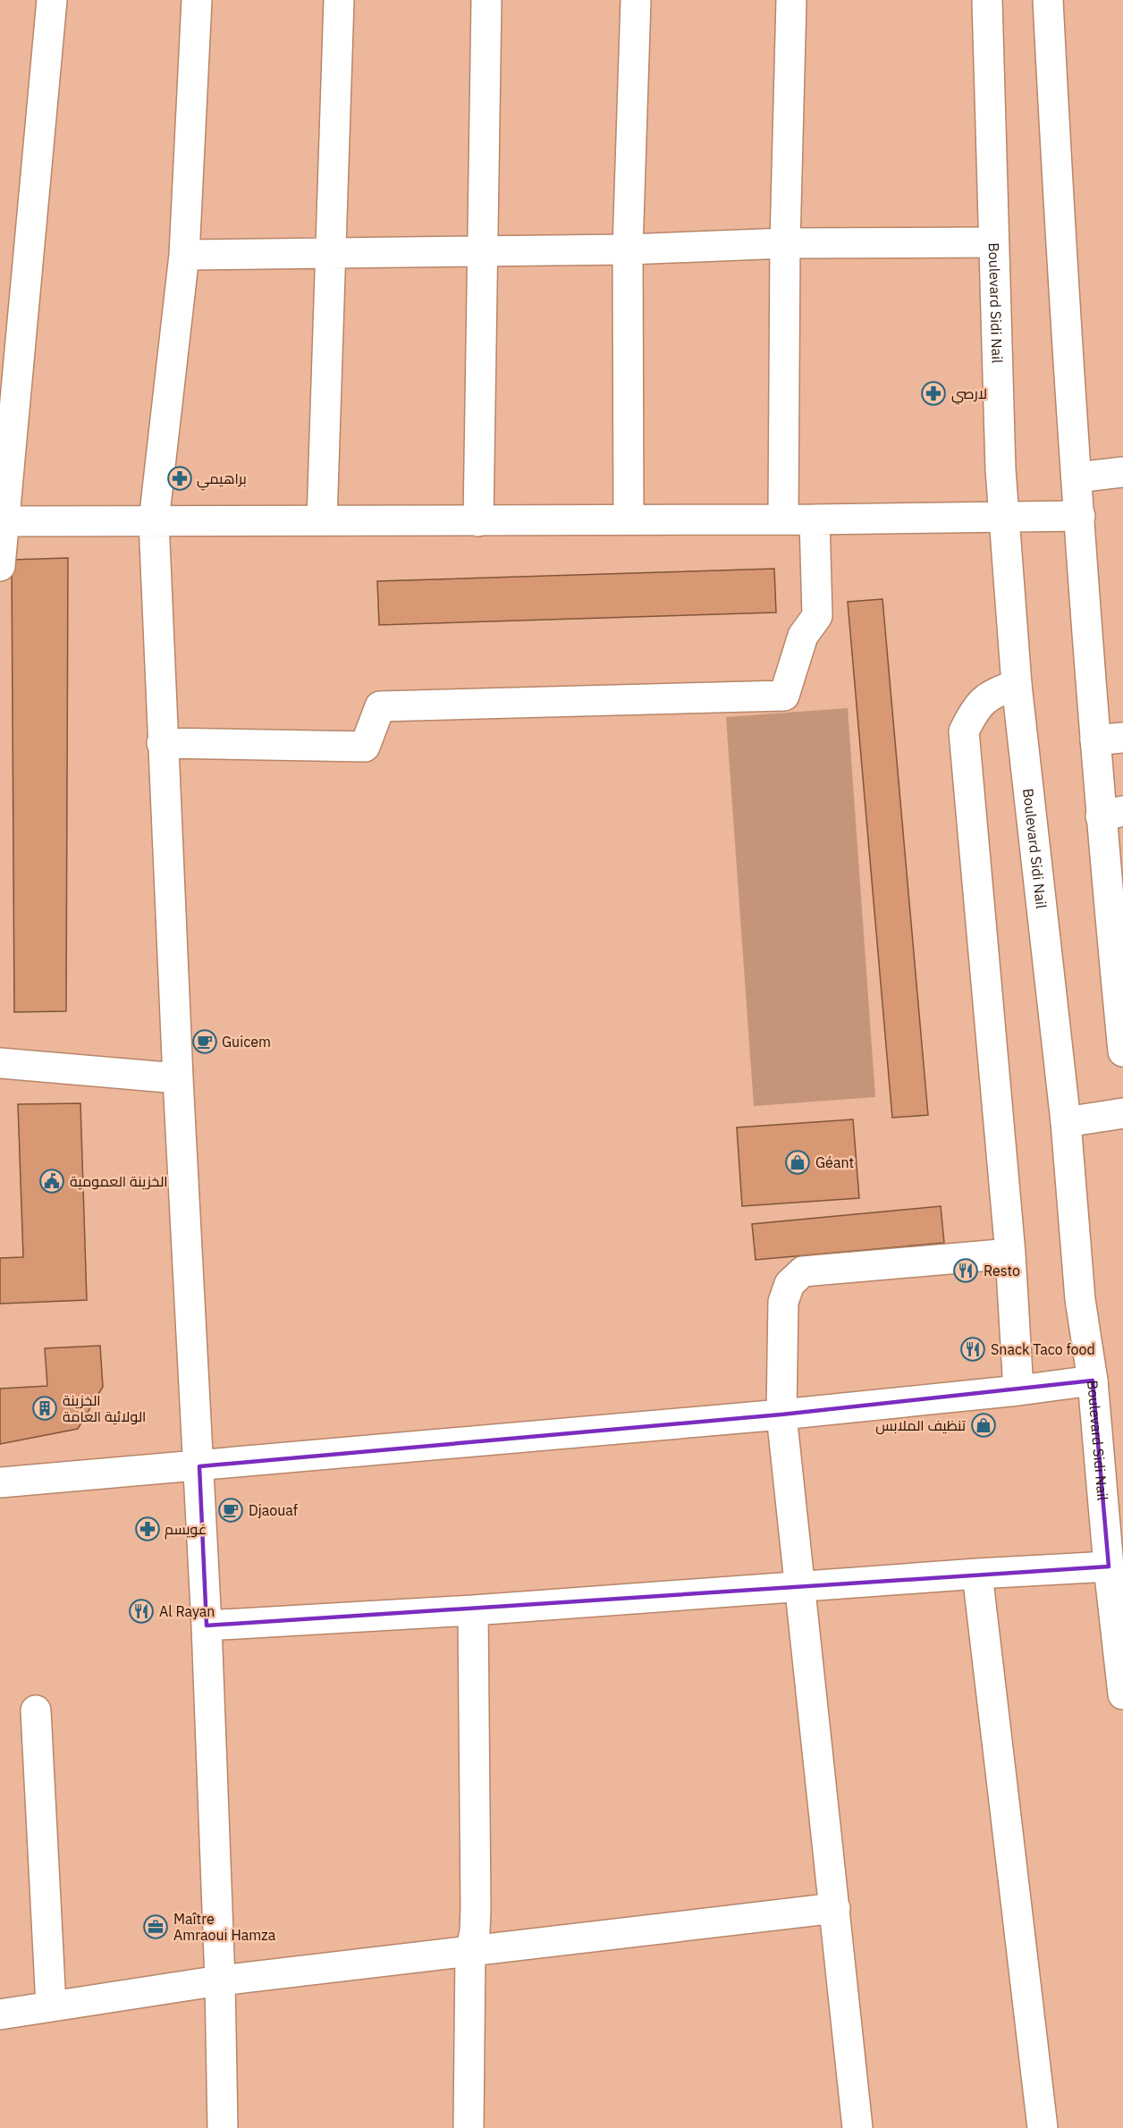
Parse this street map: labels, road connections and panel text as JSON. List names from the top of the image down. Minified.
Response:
{"streets":{"street":["Boulevard Sidi Nail"]},"places":{"pharmacy":["لارصي","براهيمي","غويسم"],"cafe":["Guicem","Djaouaf"],"shop":["Géant","تنظيف الملابس"],"public building":["الخزينة العمومية"],"restaurant":["Resto","Snack Taco food","Al Rayan"],"building":["الخزينة الولائية العامة"],"office":["Maître Amraoui Hamza"]}}
